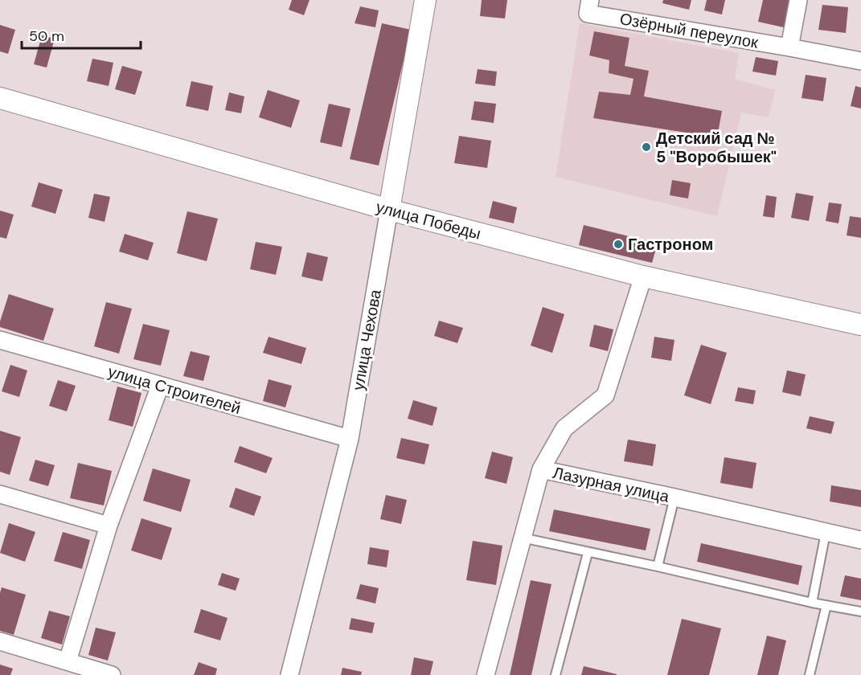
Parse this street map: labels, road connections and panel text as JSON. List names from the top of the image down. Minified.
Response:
{"streets":{"street":["Озёрный переулок","улица Победы","улица Чехова","улица Строителей","Лазурная улица"]},"crossings":[["улица Победы","улица Чехова"],["улица Чехова","улица Строителей"]],"places":["Детский сад № 5 \"Воробышек\"","Гастроном"],"scale_bar":"50 m"}
